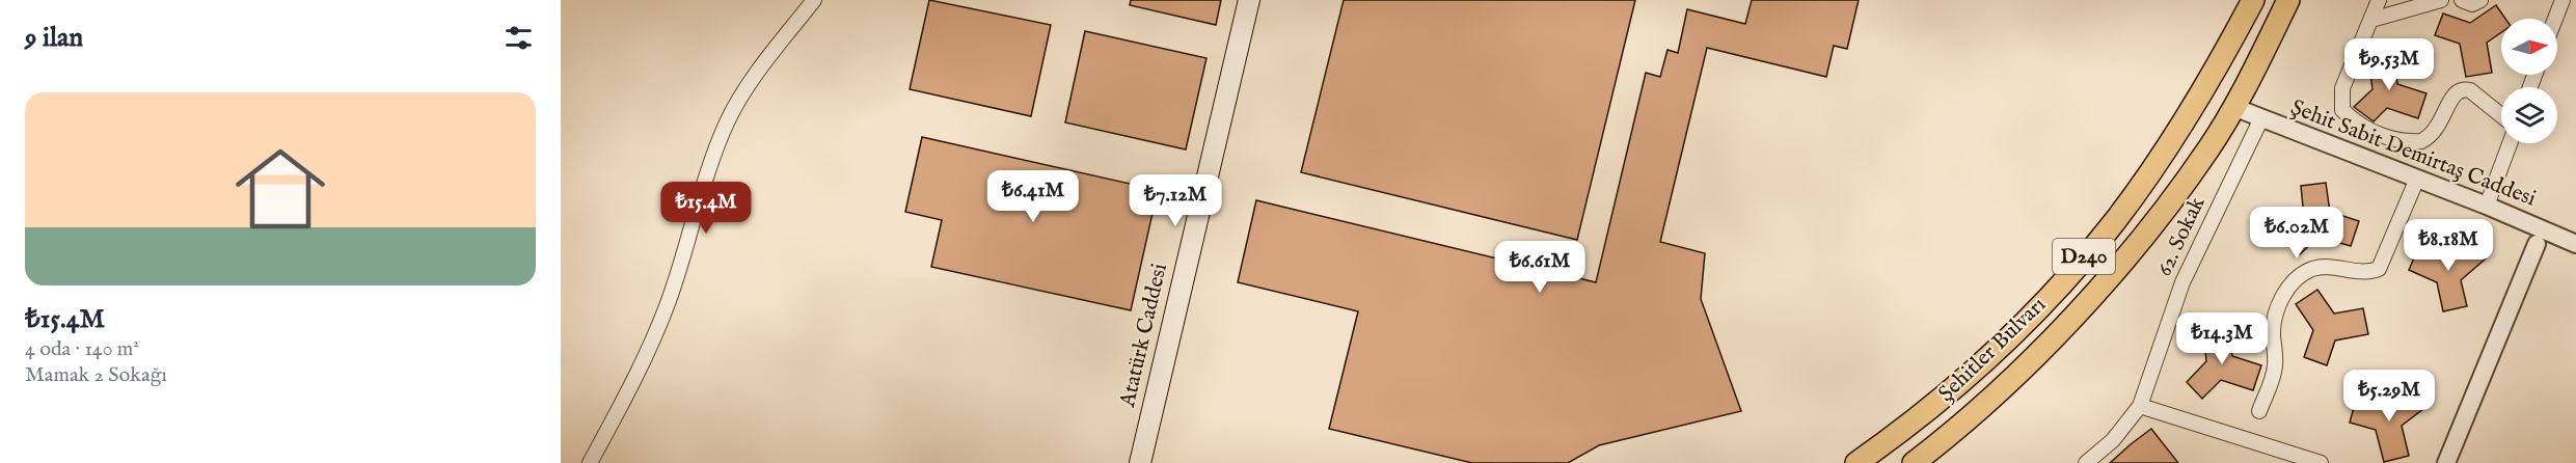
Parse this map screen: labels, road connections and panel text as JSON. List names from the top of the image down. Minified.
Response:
{"streets":{"main road":["D240","Atatürk Caddesi","Şehitler Bulvarı"],"street":["Şehit Sabit Demirtaş Caddesi","62. Sokak"]},"crossings":[["Şehit Sabit Demirtaş Caddesi","62. Sokak"],["Şehit Sabit Demirtaş Caddesi","Şehitler Bulvarı"]],"north":"right","page":{"heading":"9 ilan","price":["₺9.53M","₺6.41M","₺7.12M","₺15.4M","₺6.02M","₺8.18M","₺6.61M","₺14.3M","₺5.29M"],"list":[{"name":"₺15.4M","note":"4 oda · 140 m² · Mamak 2 Sokağı"}]}}
